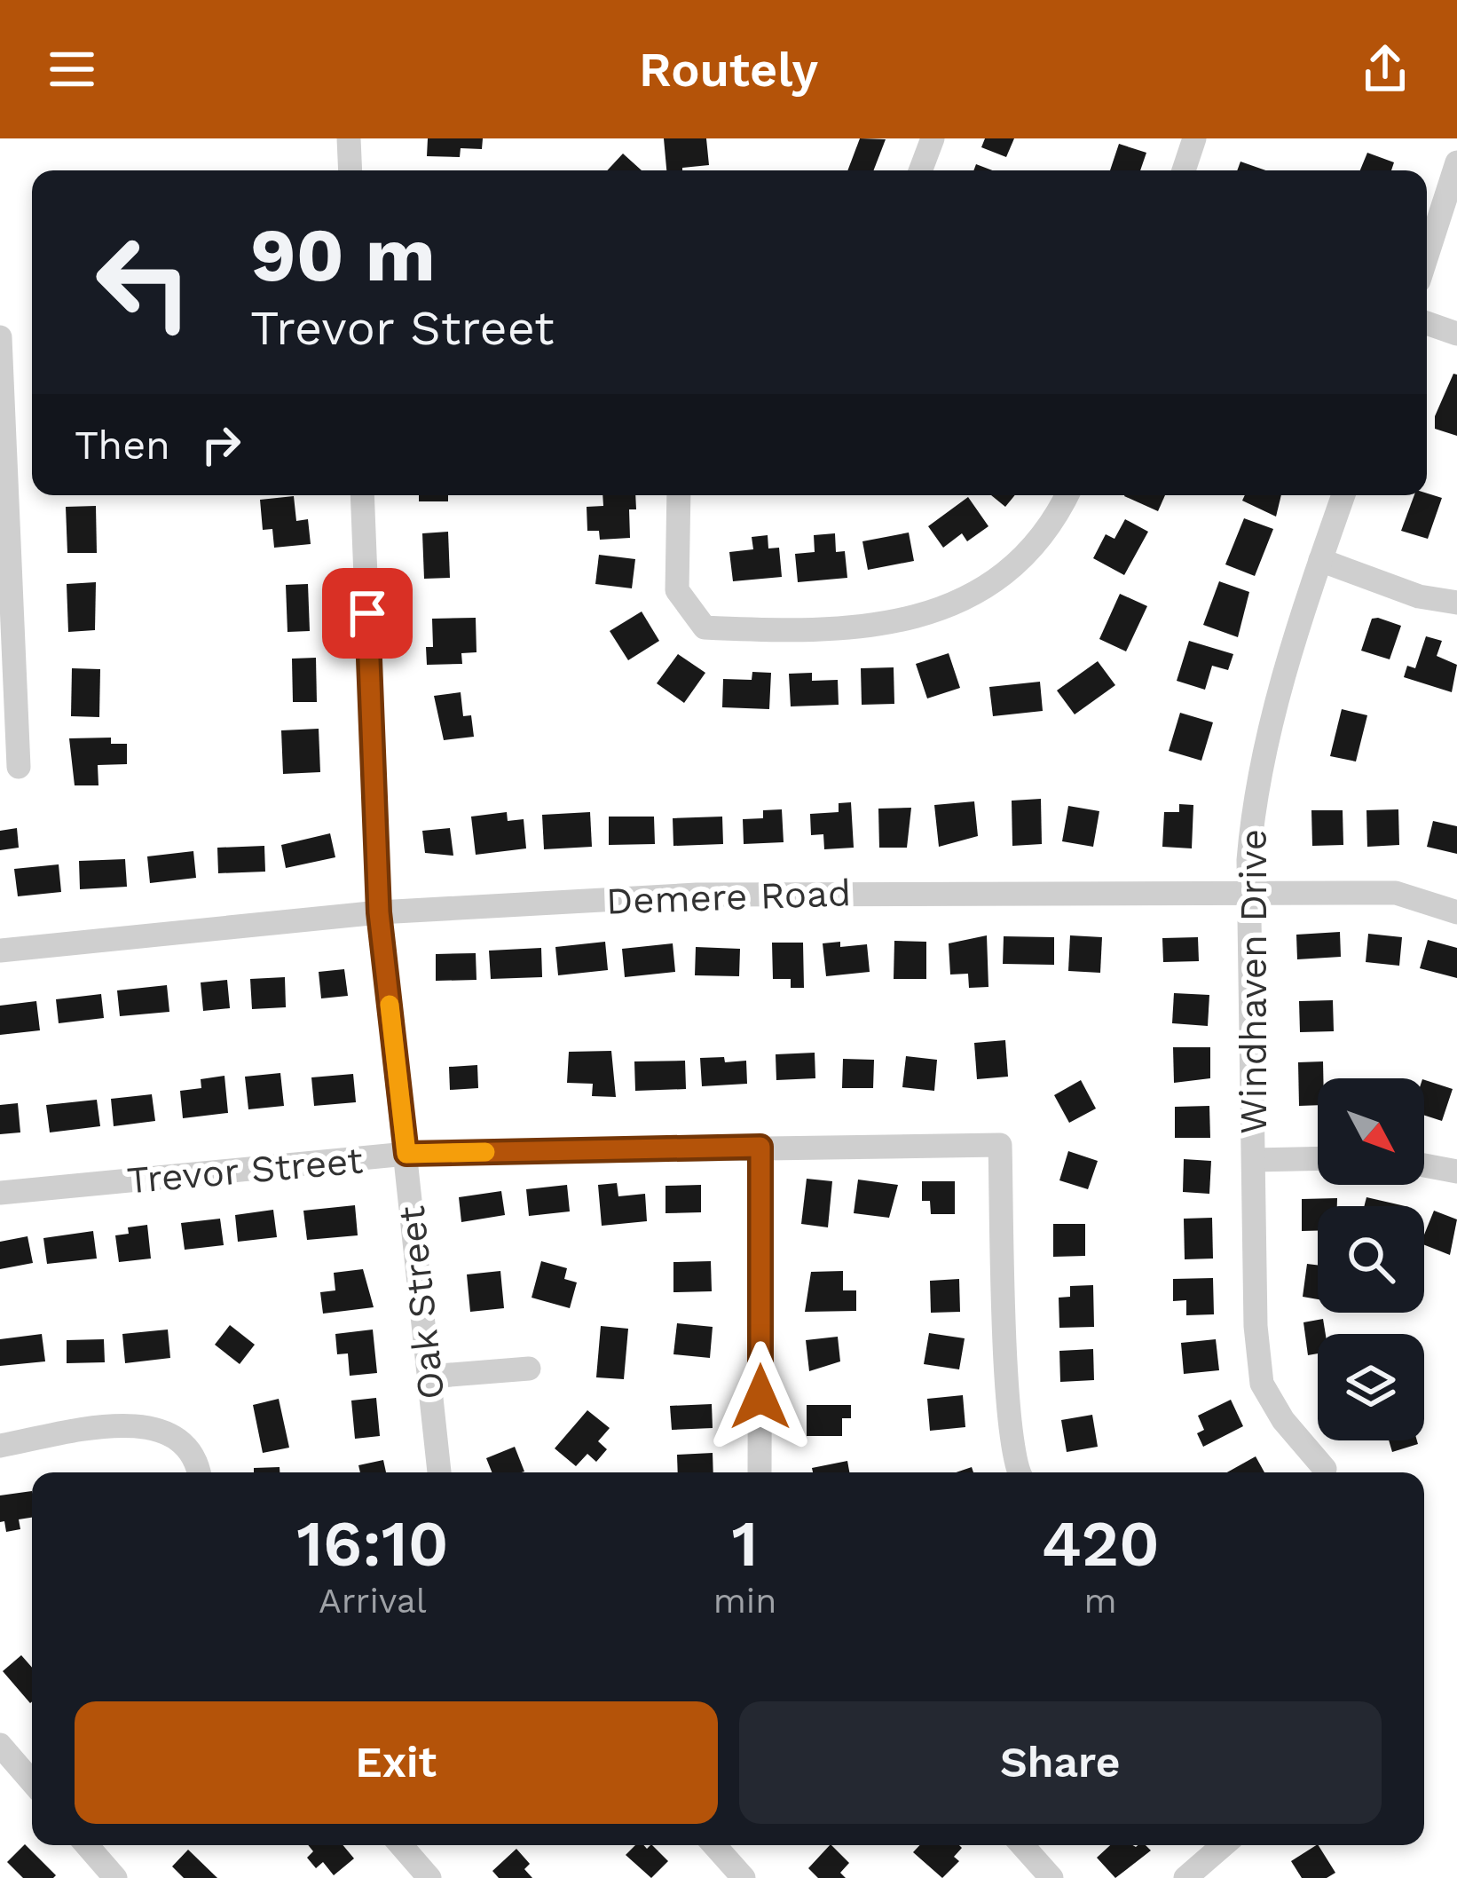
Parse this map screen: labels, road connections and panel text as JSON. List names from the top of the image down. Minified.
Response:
{"streets":{"street":["Demere Road","Windhaven Drive","Trevor Street","Oak Street"]},"crossings":[["Demere Road","Windhaven Drive"],["Demere Road","Oak Street"],["Trevor Street","Oak Street"]],"north":"bottom right","page":{"header":"Routely","turn":["90 m","Trevor Street"],"then":"Then","eta":["16:10","Arrival","1","min","420","m"],"buttons":["Exit","Share"]}}
